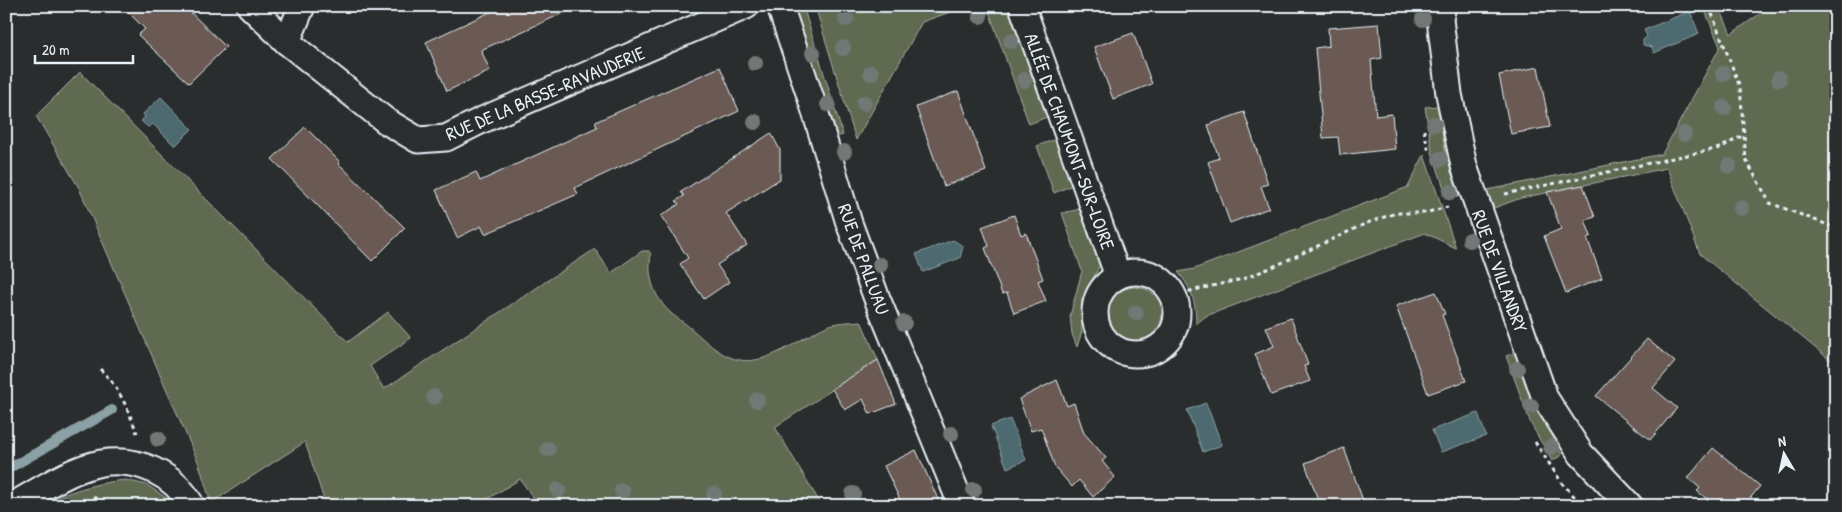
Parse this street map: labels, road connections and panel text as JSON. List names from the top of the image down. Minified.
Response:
{"streets":{"street":["RUE DE LA BASSE-RAVAUDERIE","ALLÉE DE CHAUMONT-SUR-LOIRE","RUE DE PALLUAU","RUE DE VILLANDRY"]},"scale_bar":"20 m","north":"top"}
